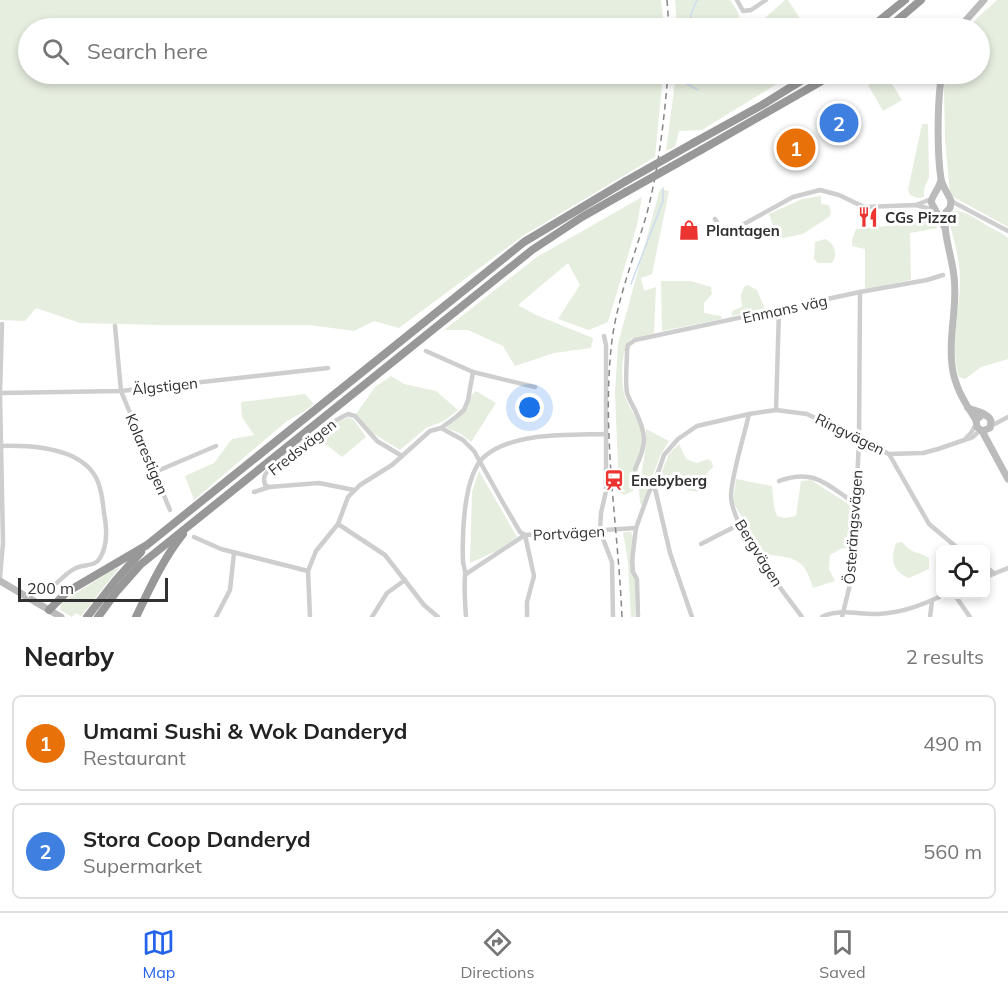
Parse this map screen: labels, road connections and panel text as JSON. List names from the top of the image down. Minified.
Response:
{"streets":{"street":["Enmans väg","Älgstigen","Ringvägen","Fredsvägen","Kolarestigen","Österängsvägen","Portvägen","Bergvägen"]},"crossings":[["Enmans väg","Österängsvägen"],["Älgstigen","Kolarestigen"],["Ringvägen","Österängsvägen"],["Ringvägen","Bergvägen"]],"places":{"restaurant":["CGs Pizza"],"shop":["Plantagen"],"station":["Enebyberg"]},"scale_bar":"200 m","page":{"search":"Search here","pins":["2","1"],"scale":"200 m","heading":["Nearby","2 results"],"list":[{"mark":"1","name":"Umami Sushi & Wok Danderyd","note":"Restaurant","value":"490 m"},{"mark":"2","name":"Stora Coop Danderyd","note":"Supermarket","value":"560 m"}],"nav":["Map","Directions","Saved"]}}
